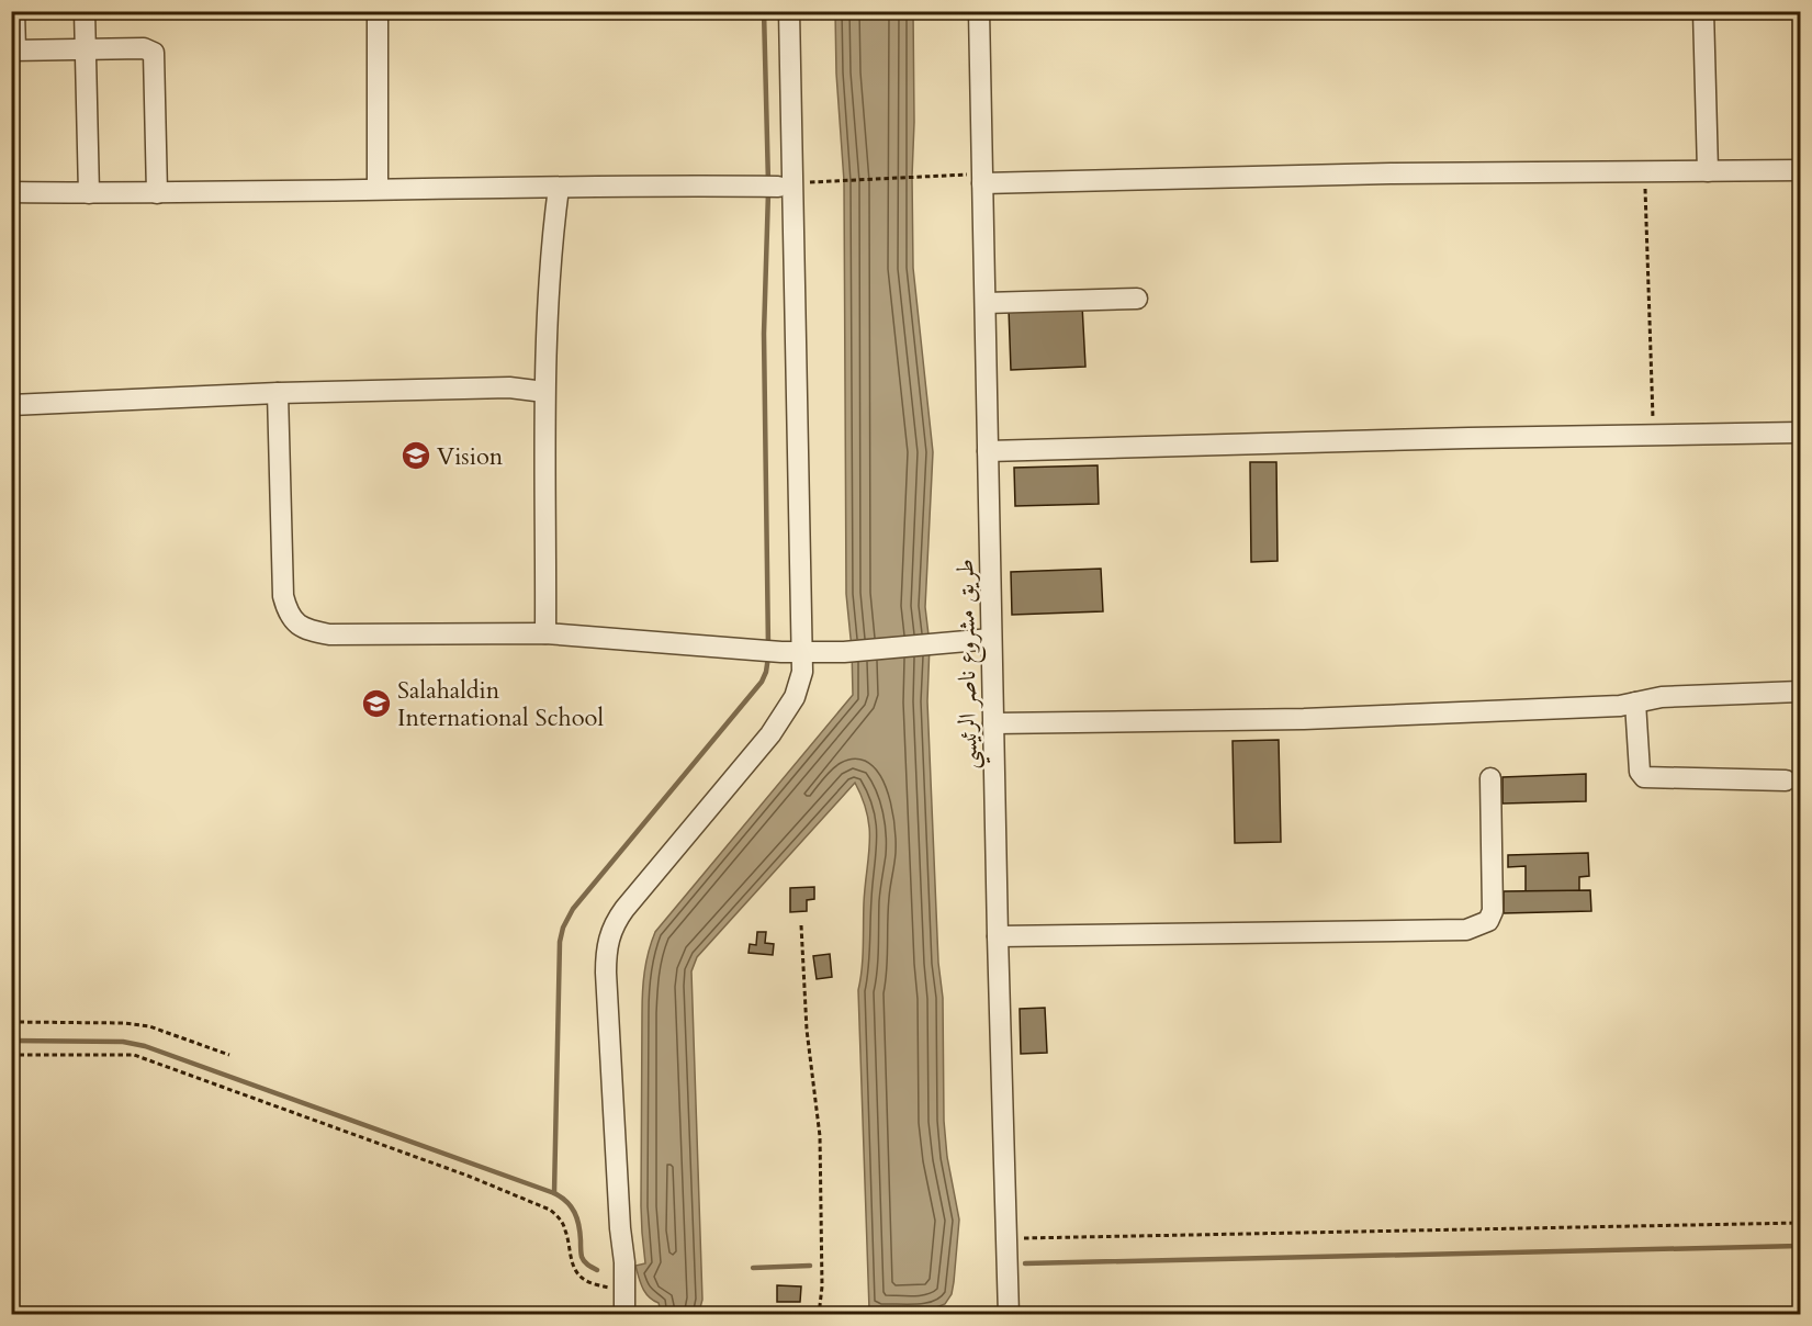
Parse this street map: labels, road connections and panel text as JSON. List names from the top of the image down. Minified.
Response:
{"streets":{"street":["طريق مشروع ناصر الرئيسي"]},"places":{"school or university":["Vision","Salahaldin International School"]}}
